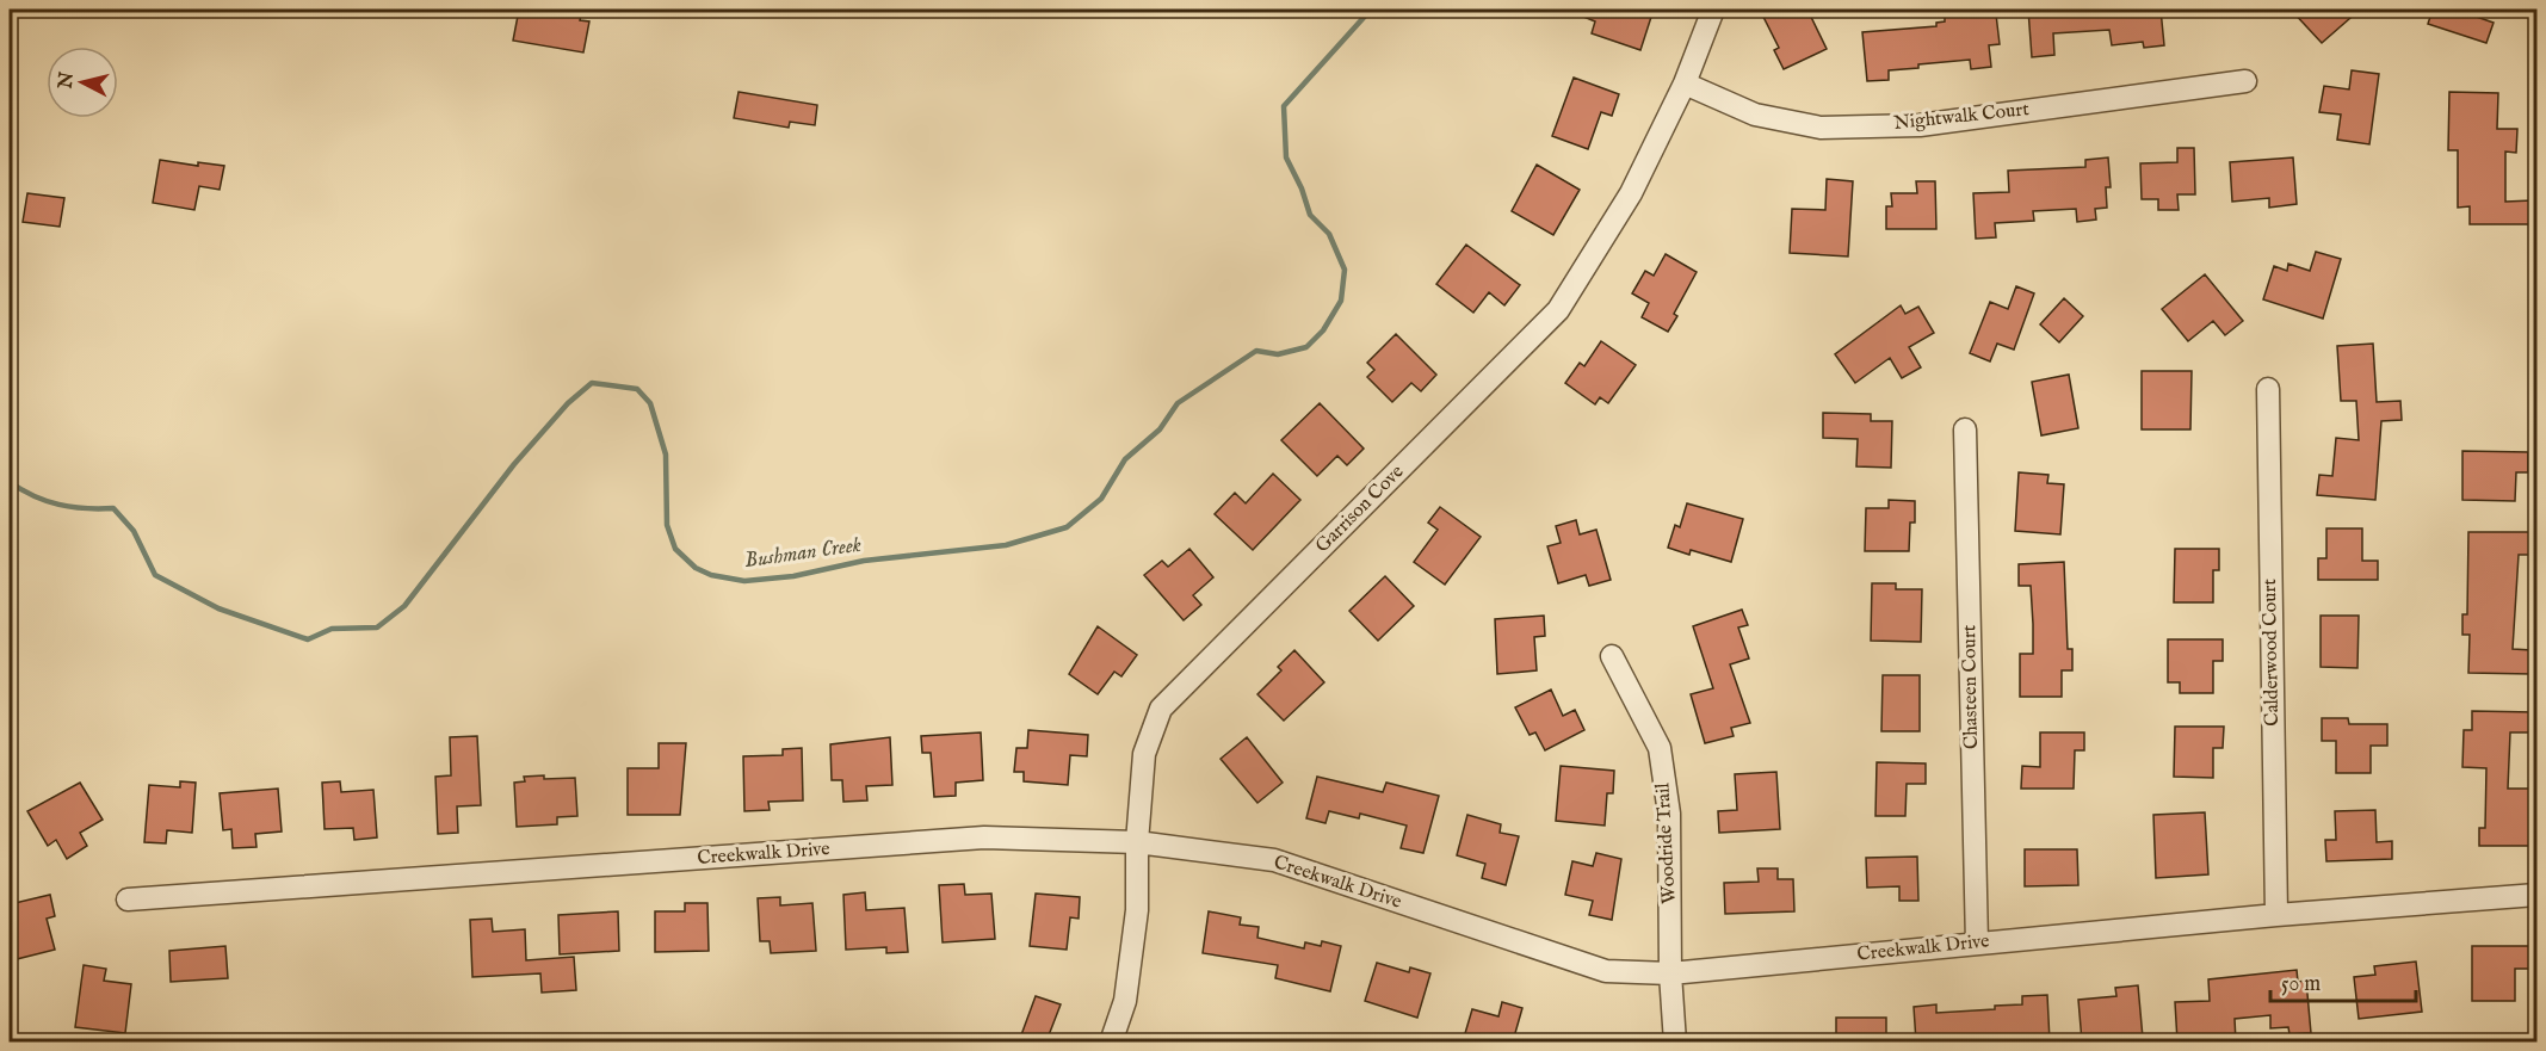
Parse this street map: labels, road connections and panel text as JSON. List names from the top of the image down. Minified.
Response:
{"streets":{"street":["Nightwalk Court","Garrison Cove","Calderwood Court","Chasteen Court","Woodride Trail","Creekwalk Drive"]},"crossings":[["Nightwalk Court","Garrison Cove"],["Garrison Cove","Creekwalk Drive"],["Calderwood Court","Creekwalk Drive"],["Chasteen Court","Creekwalk Drive"],["Woodride Trail","Creekwalk Drive"]],"water":["Bushman Creek"],"scale_bar":"50 m","north":"left"}
